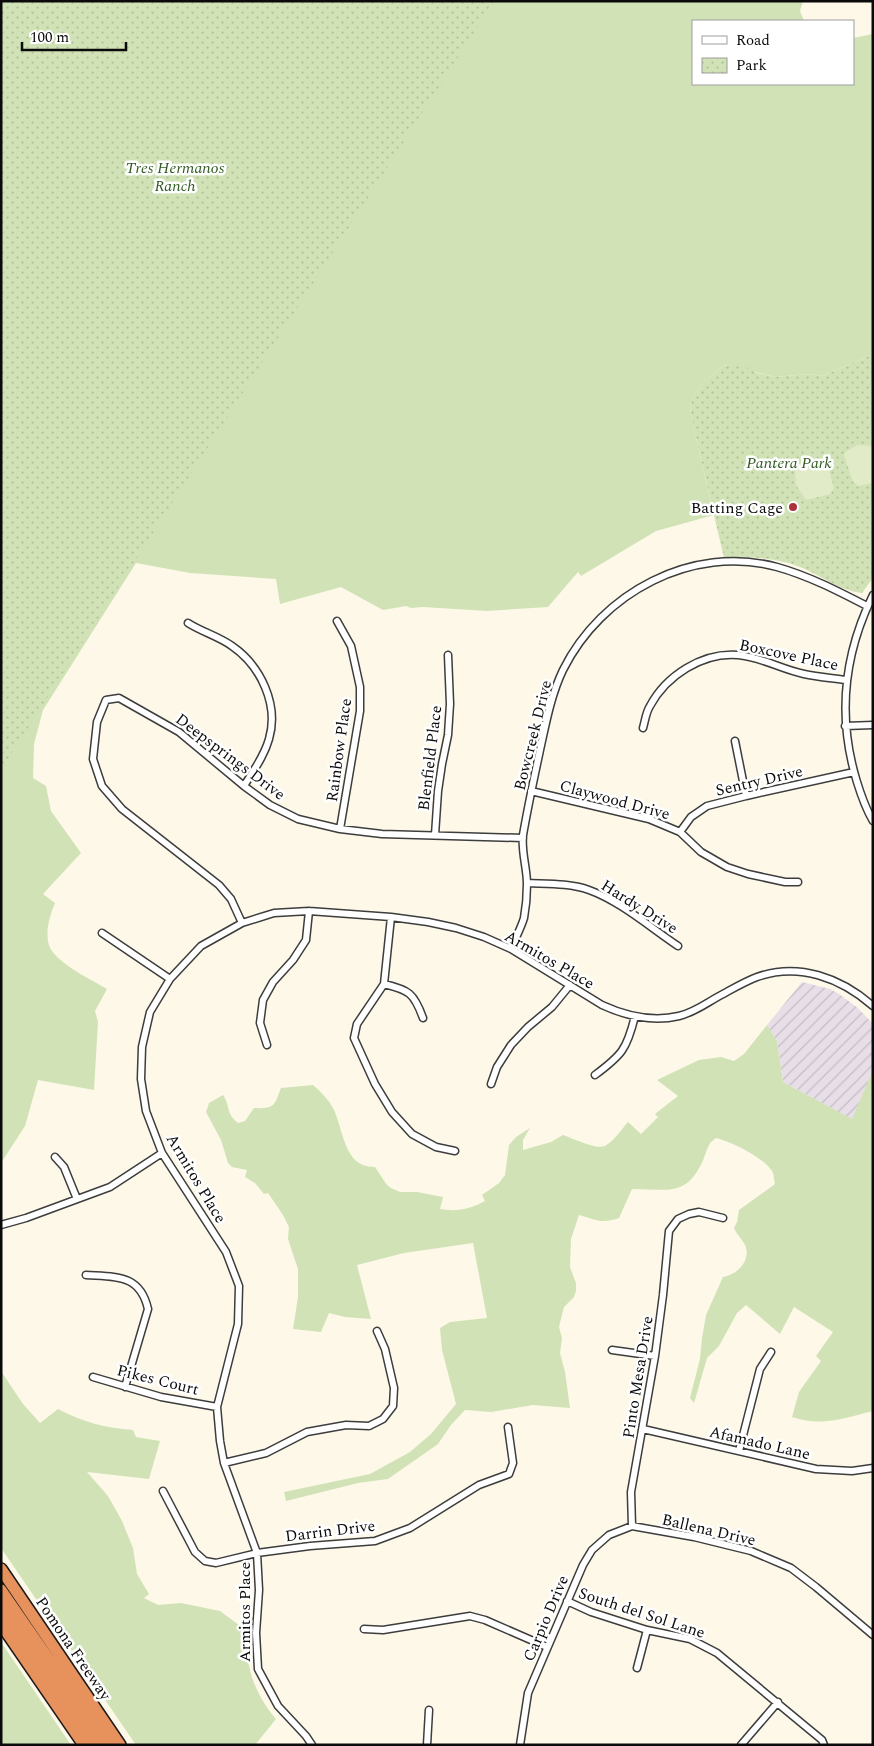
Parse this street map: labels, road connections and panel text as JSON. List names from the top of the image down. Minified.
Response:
{"streets":{"highway":["Pomona Freeway"],"street":["Boxcove Place","Bowcreek Drive","Rainbow Place","Deepsprings Drive","Blenfield Place","Sentry Drive","Claywood Drive","Hardy Drive","Armitos Place","Pinto Mesa Drive","Pikes Court","Afamado Lane","Ballena Drive","Darrin Drive","South del Sol Lane","Carpio Drive"]},"crossings":[["Bowcreek Drive","Deepsprings Drive"],["Bowcreek Drive","Claywood Drive"],["Bowcreek Drive","Hardy Drive"],["Bowcreek Drive","Armitos Place"],["Rainbow Place","Deepsprings Drive"],["Deepsprings Drive","Blenfield Place"],["Deepsprings Drive","Armitos Place"],["Sentry Drive","Claywood Drive"],["Armitos Place","Pikes Court"],["Armitos Place","Darrin Drive"],["Pinto Mesa Drive","Afamado Lane"],["Pinto Mesa Drive","Ballena Drive"],["Pinto Mesa Drive","Carpio Drive"],["Ballena Drive","Carpio Drive"],["South del Sol Lane","Carpio Drive"]],"parks":["Tres Hermanos Ranch","Pantera Park"],"places":["Batting Cage"],"legend":["Road","Park"],"scale_bar":"100 m"}
